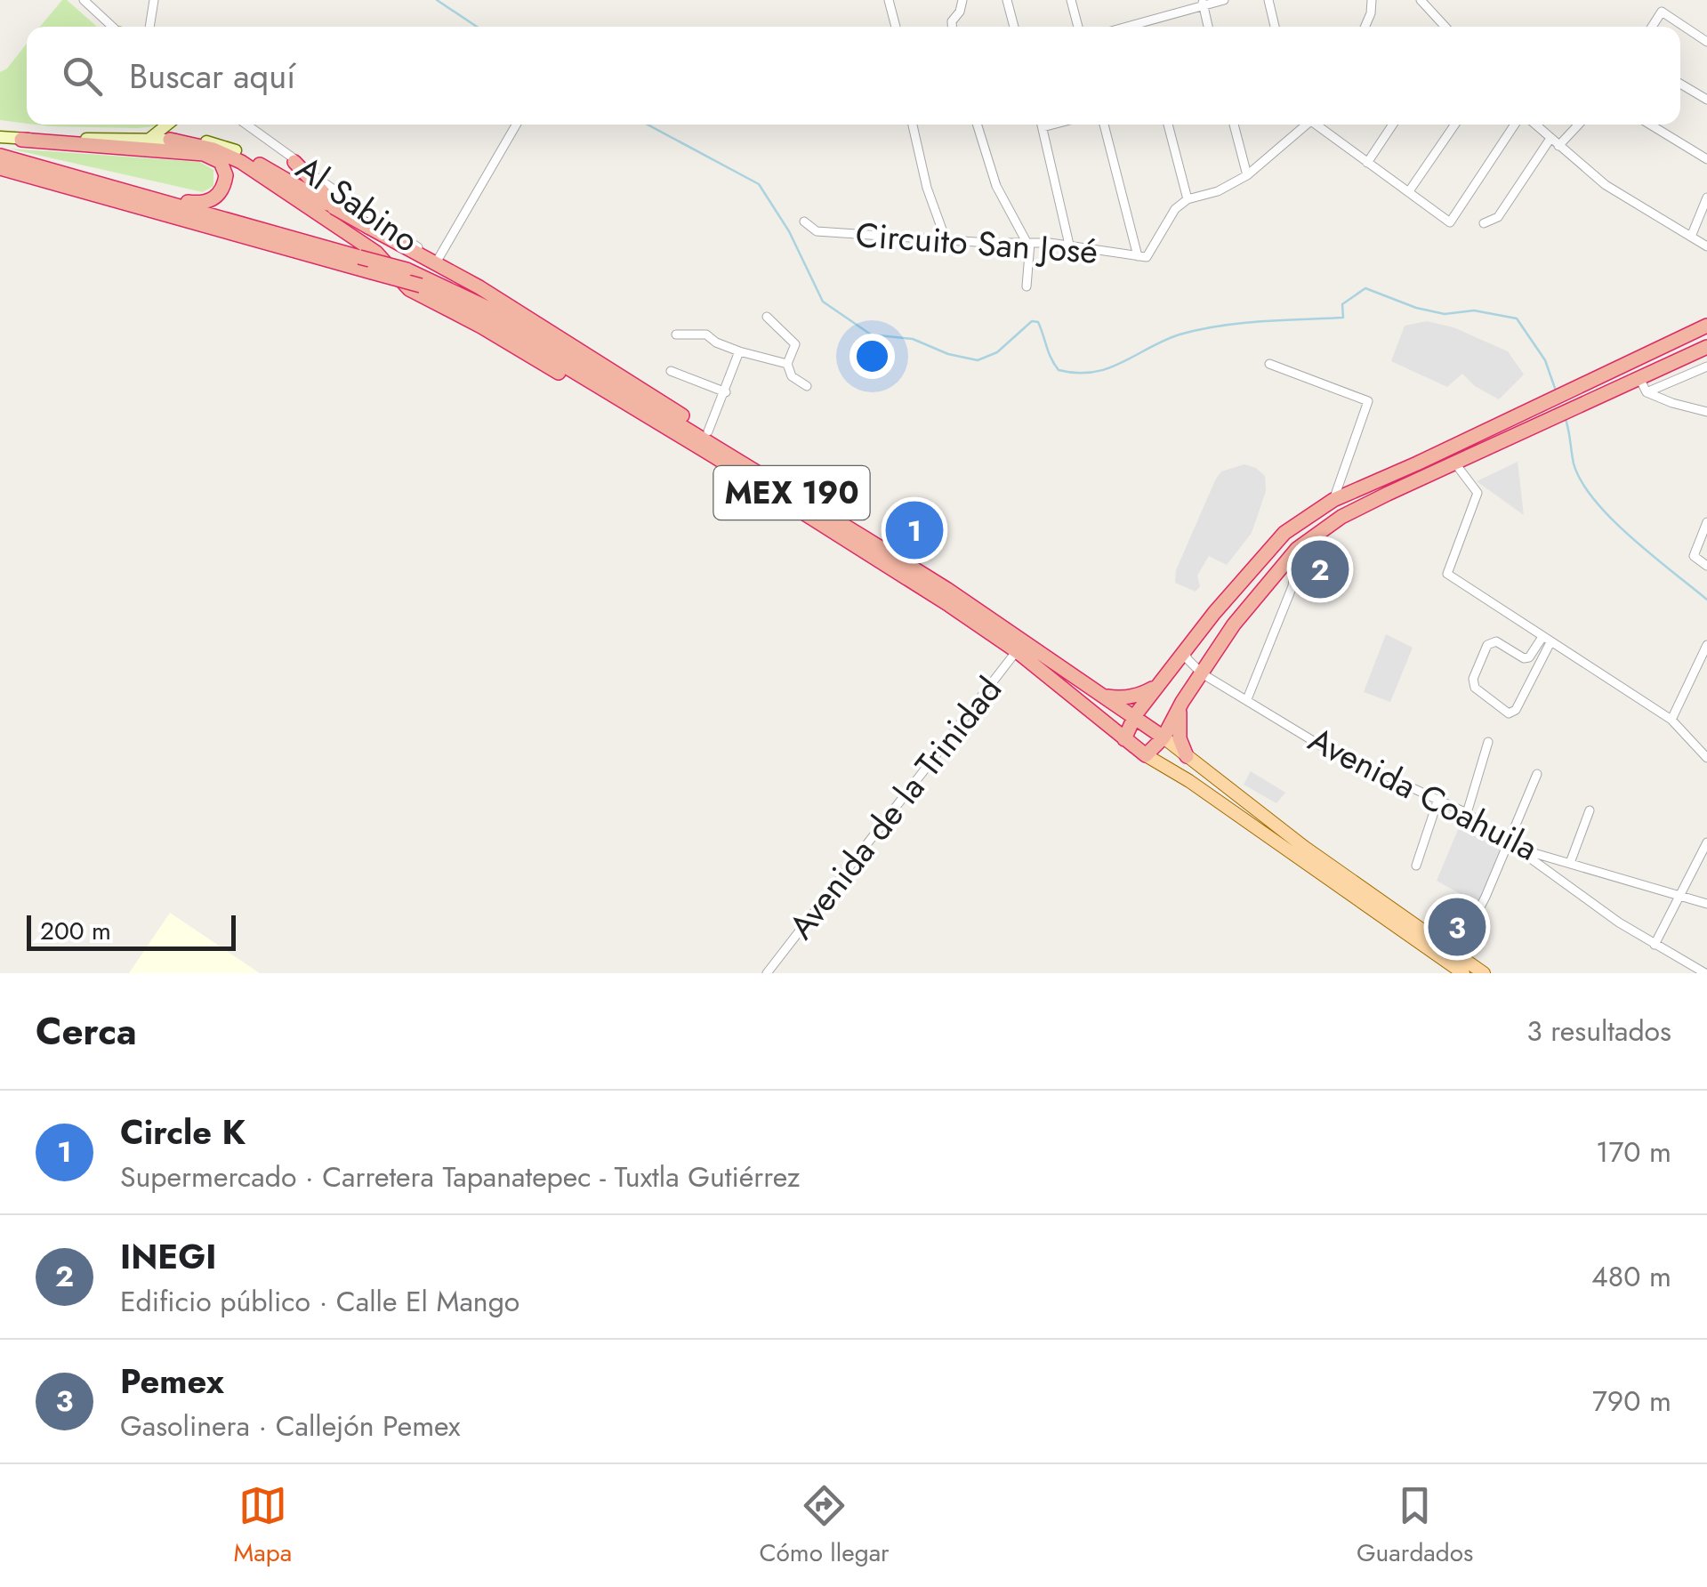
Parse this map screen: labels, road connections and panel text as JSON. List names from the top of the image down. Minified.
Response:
{"streets":{"highway":["MEX 190"],"street":["Al Sabino","Circuito San José","Avenida Coahuila","Avenida de la Trinidad"]},"crossings":[["Al Sabino","MEX 190"],["MEX 190","Avenida de la Trinidad"]],"scale_bar":"200 m","page":{"search":"Buscar aquí","pins":["1","2","3"],"scale":"200 m","heading":["Cerca","3 resultados"],"list":[{"mark":"1","name":"Circle K","note":"Supermercado · Carretera Tapanatepec - Tuxtla Gutiérrez","value":"170 m"},{"mark":"2","name":"INEGI","note":"Edificio público · Calle El Mango","value":"480 m"},{"mark":"3","name":"Pemex","note":"Gasolinera · Callejón Pemex","value":"790 m"}],"nav":["Mapa","Cómo llegar","Guardados"]}}
